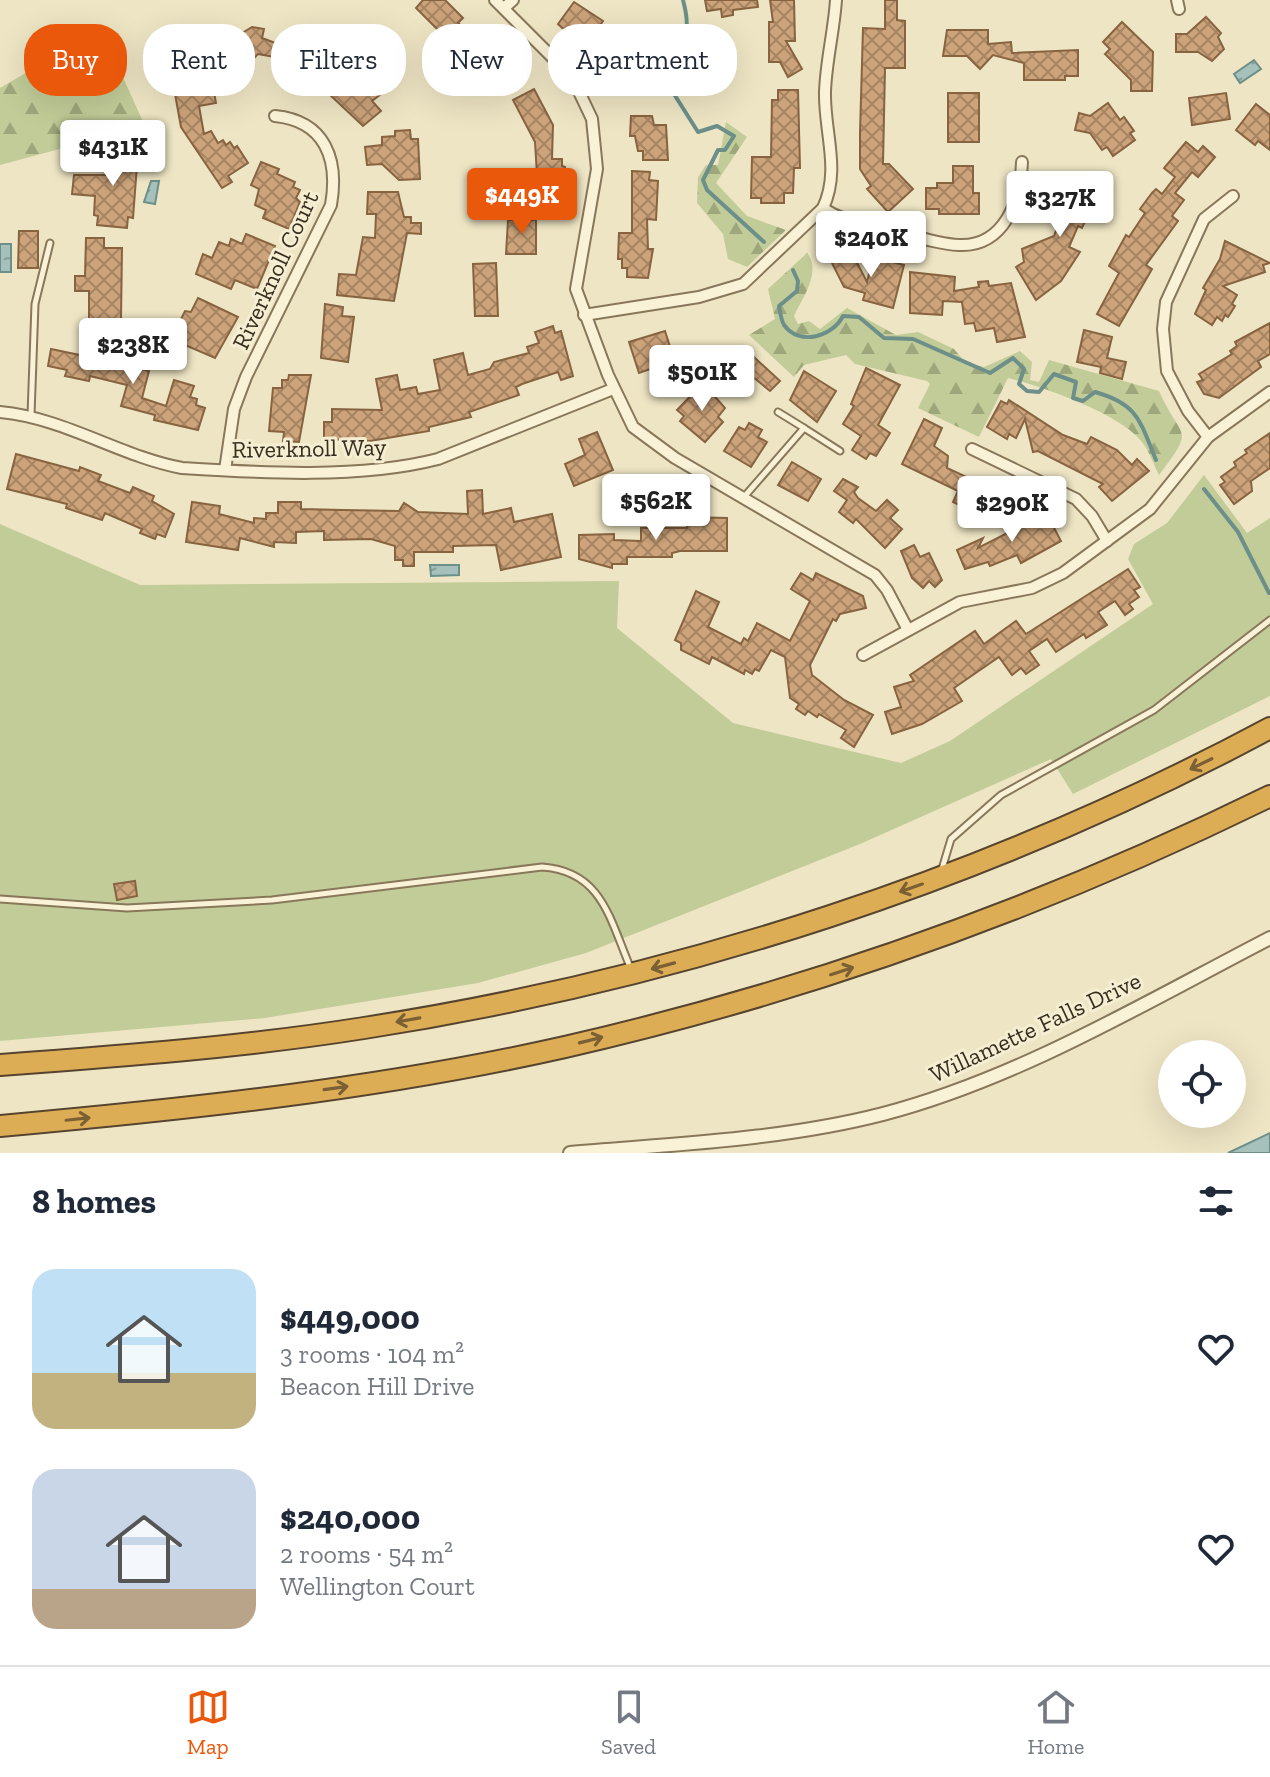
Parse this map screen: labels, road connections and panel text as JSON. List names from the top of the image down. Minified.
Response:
{"streets":{"street":["Riverknoll Court","Riverknoll Way","Willamette Falls Drive"]},"crossings":[["Riverknoll Court","Riverknoll Way"]],"page":{"chip":["Buy","Rent","Filters","New","Apartment"],"price":["$431K","$449K","$327K","$240K","$238K","$501K","$562K","$290K"],"heading":"8 homes","list":[{"name":"$449,000","note":"3 rooms · 104 m² · Beacon Hill Drive"},{"name":"$240,000","note":"2 rooms · 54 m² · Wellington Court"}],"tabs":["Map","Saved","Home"]}}
